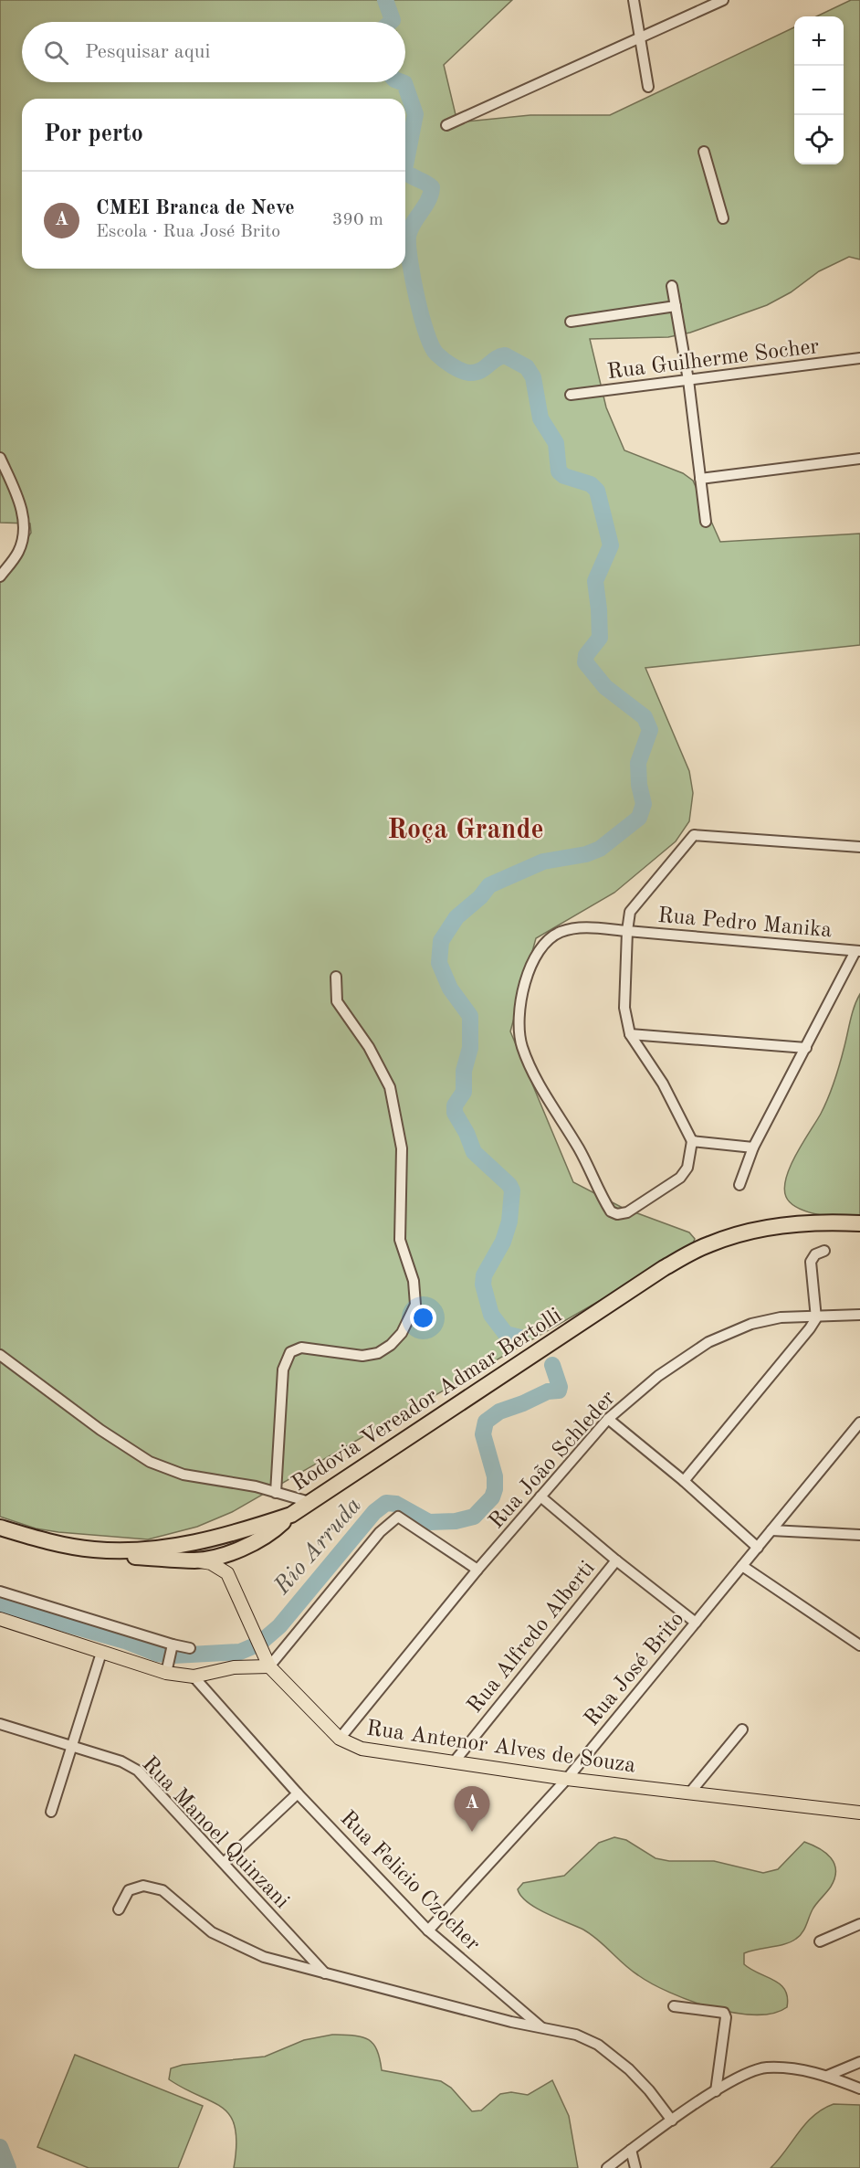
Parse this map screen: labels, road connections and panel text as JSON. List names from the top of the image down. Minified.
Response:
{"streets":{"highway":["Rodovia Vereador Admar Bertolli"],"main road":["Rua Antenor Alves de Souza"],"street":["Rua Guilherme Socher","Rua Pedro Manika","Rua João Schleder","Rua Alfredo Alberti","Rua José Brito","Rua Manoel Quinzani","Rua Felicio Czocher"]},"crossings":[["Rua João Schleder","Rua Antenor Alves de Souza"],["Rua Alfredo Alberti","Rua Antenor Alves de Souza"],["Rua José Brito","Rua Antenor Alves de Souza"],["Rua José Brito","Rua Felicio Czocher"]],"districts":["Roça Grande"],"water":["Rio Arruda"],"page":{"map_buttons":["+","−"],"search":"Pesquisar aqui","heading":"Por perto","list":[{"mark":"A","name":"CMEI Branca de Neve","note":"Escola · Rua José Brito","value":"390 m"}],"pins":"A"}}
